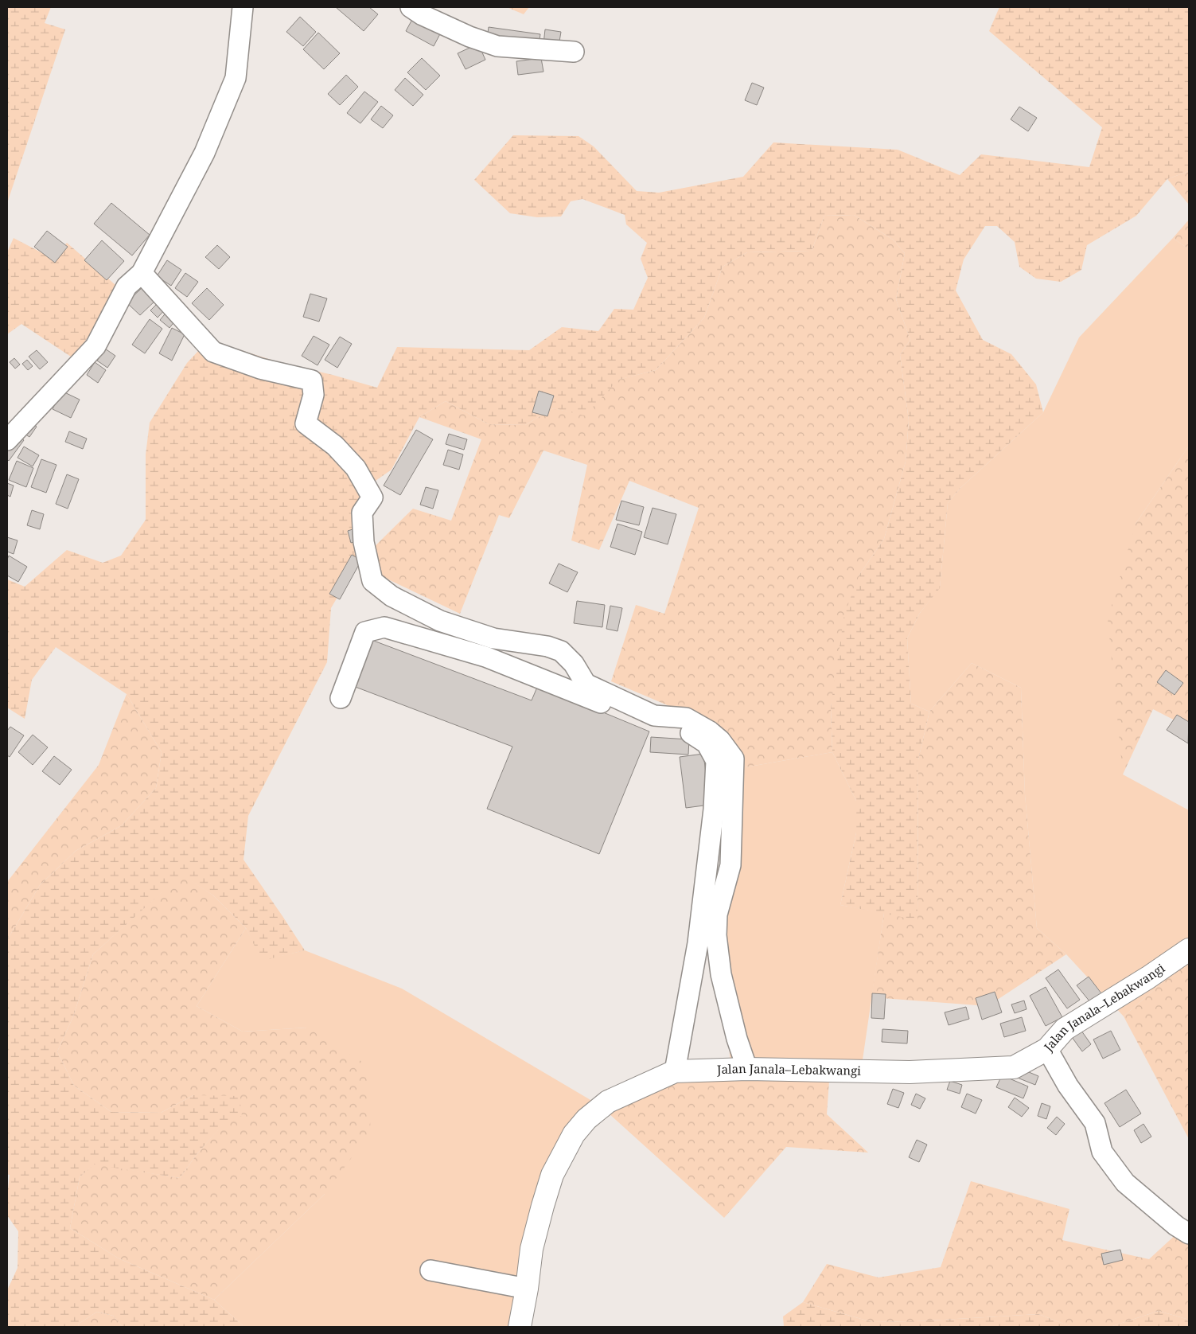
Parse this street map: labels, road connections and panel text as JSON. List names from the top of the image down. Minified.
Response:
{"streets":{"main road":["Jalan Janala–Lebakwangi"]}}
